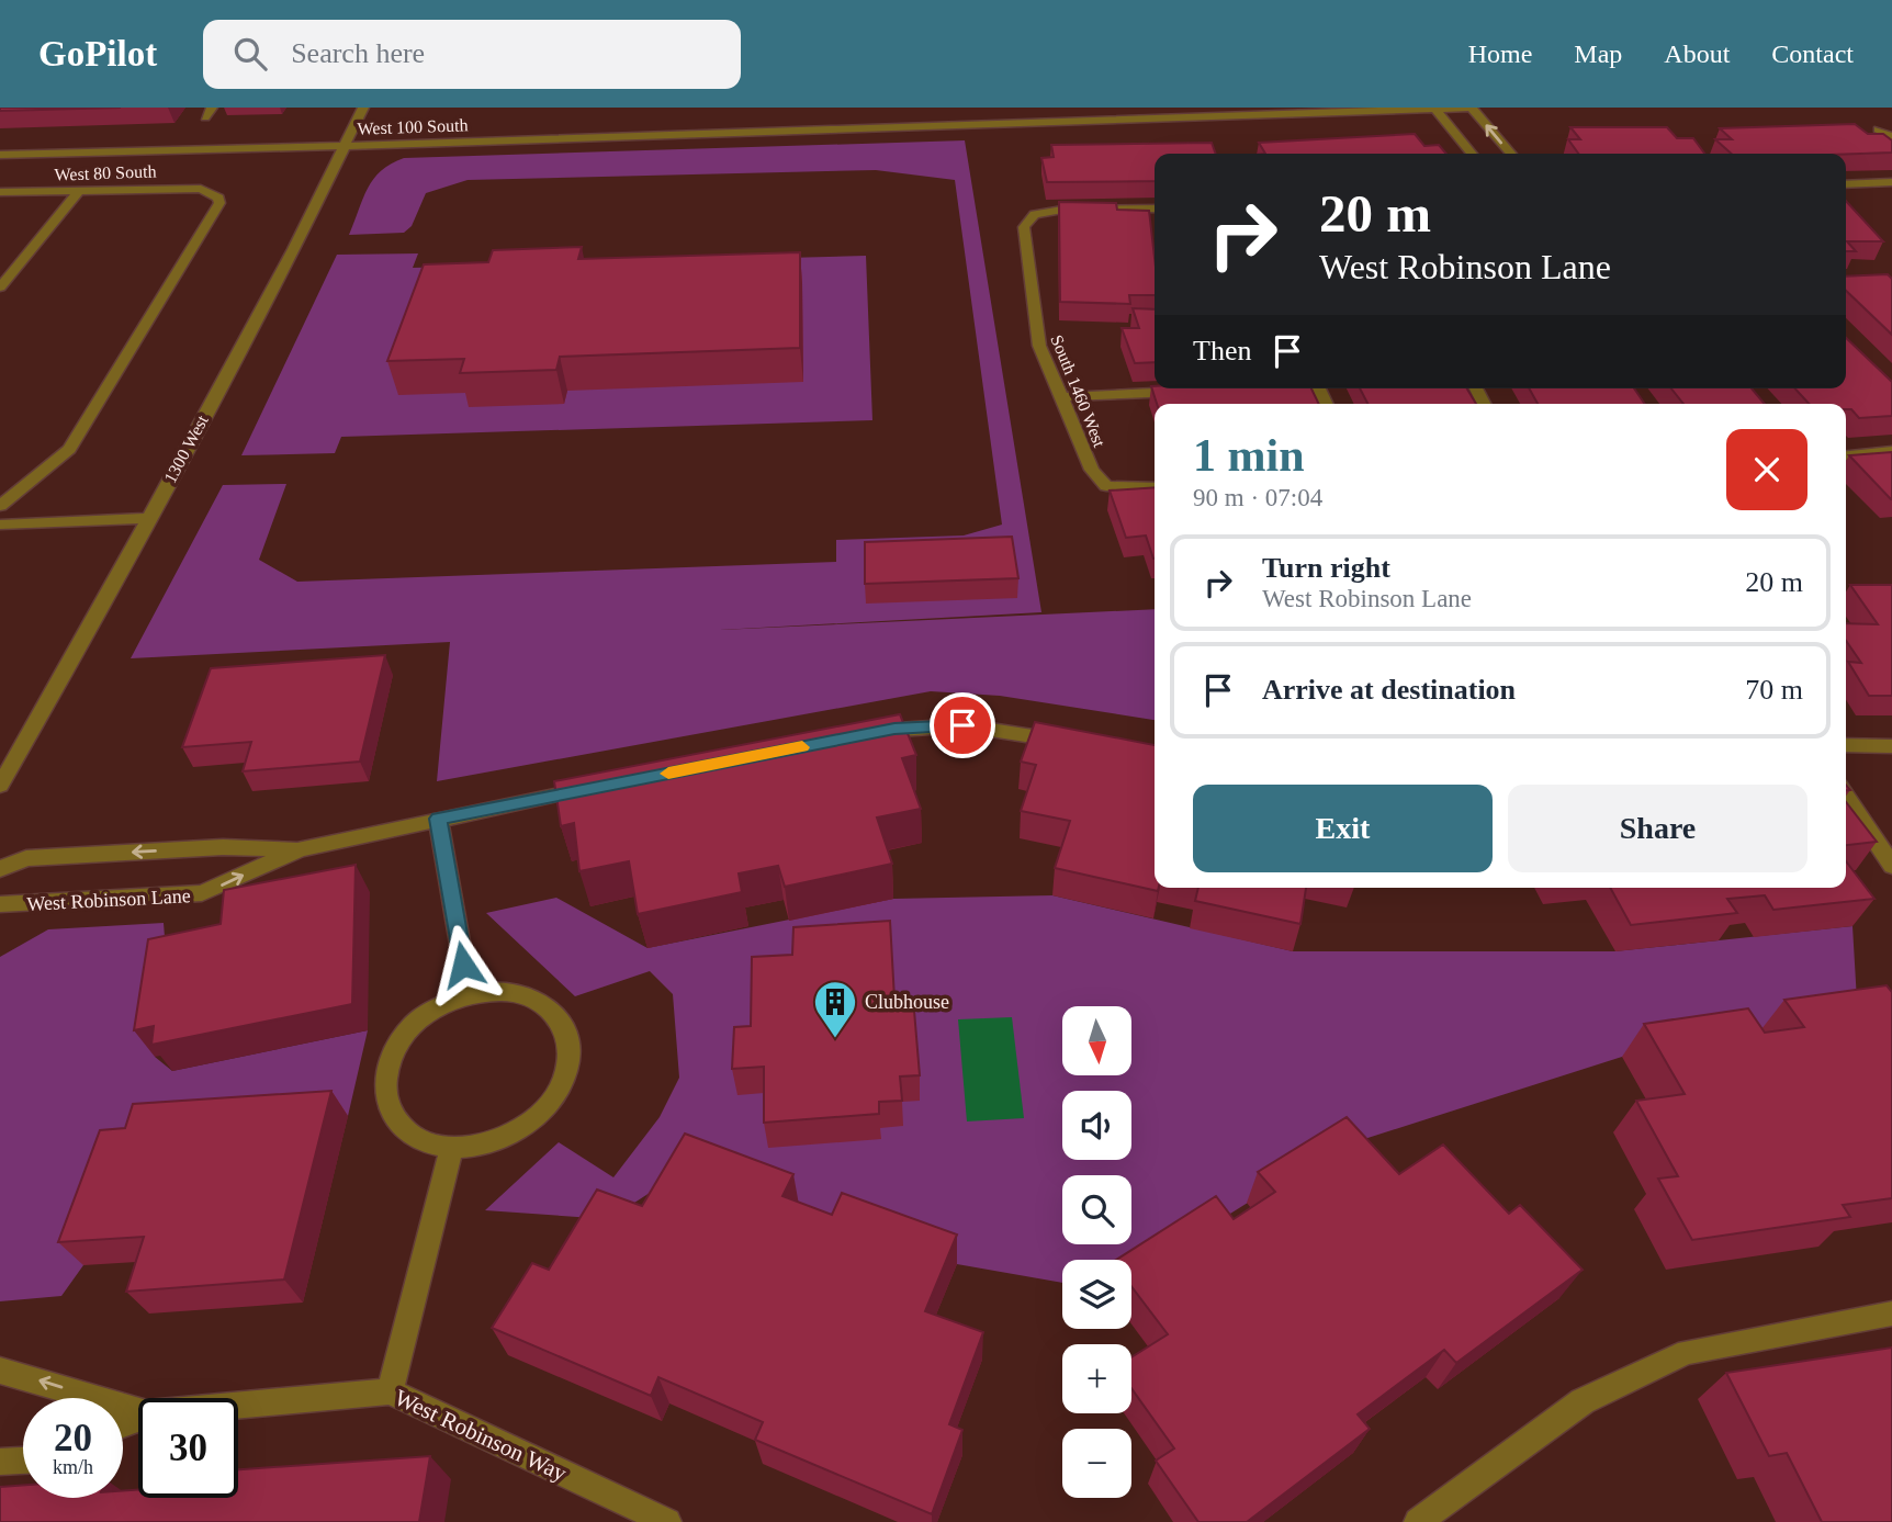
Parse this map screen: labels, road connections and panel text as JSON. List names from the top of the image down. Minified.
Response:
{"streets":{"street":["West 100 South","West 80 South","South 1460 West","1300 West","West Robinson Lane","West Robinson Way"]},"crossings":[["West 100 South","1300 West"]],"places":{"building":["Clubhouse"]},"north":"bottom","page":{"header":"GoPilot","search":"Search here","nav":["Home","Map","About","Contact"],"turn":["20 m","West Robinson Lane"],"then":"Then","heading":["1 min","90 m · 07:04"],"list":[{"name":"Turn right","note":"West Robinson Lane","value":"20 m"},{"name":"Arrive at destination","value":"70 m"}],"buttons":["Exit","Share"],"map_buttons":["+","−"],"speed":"20 km/h","limit":"30"}}
